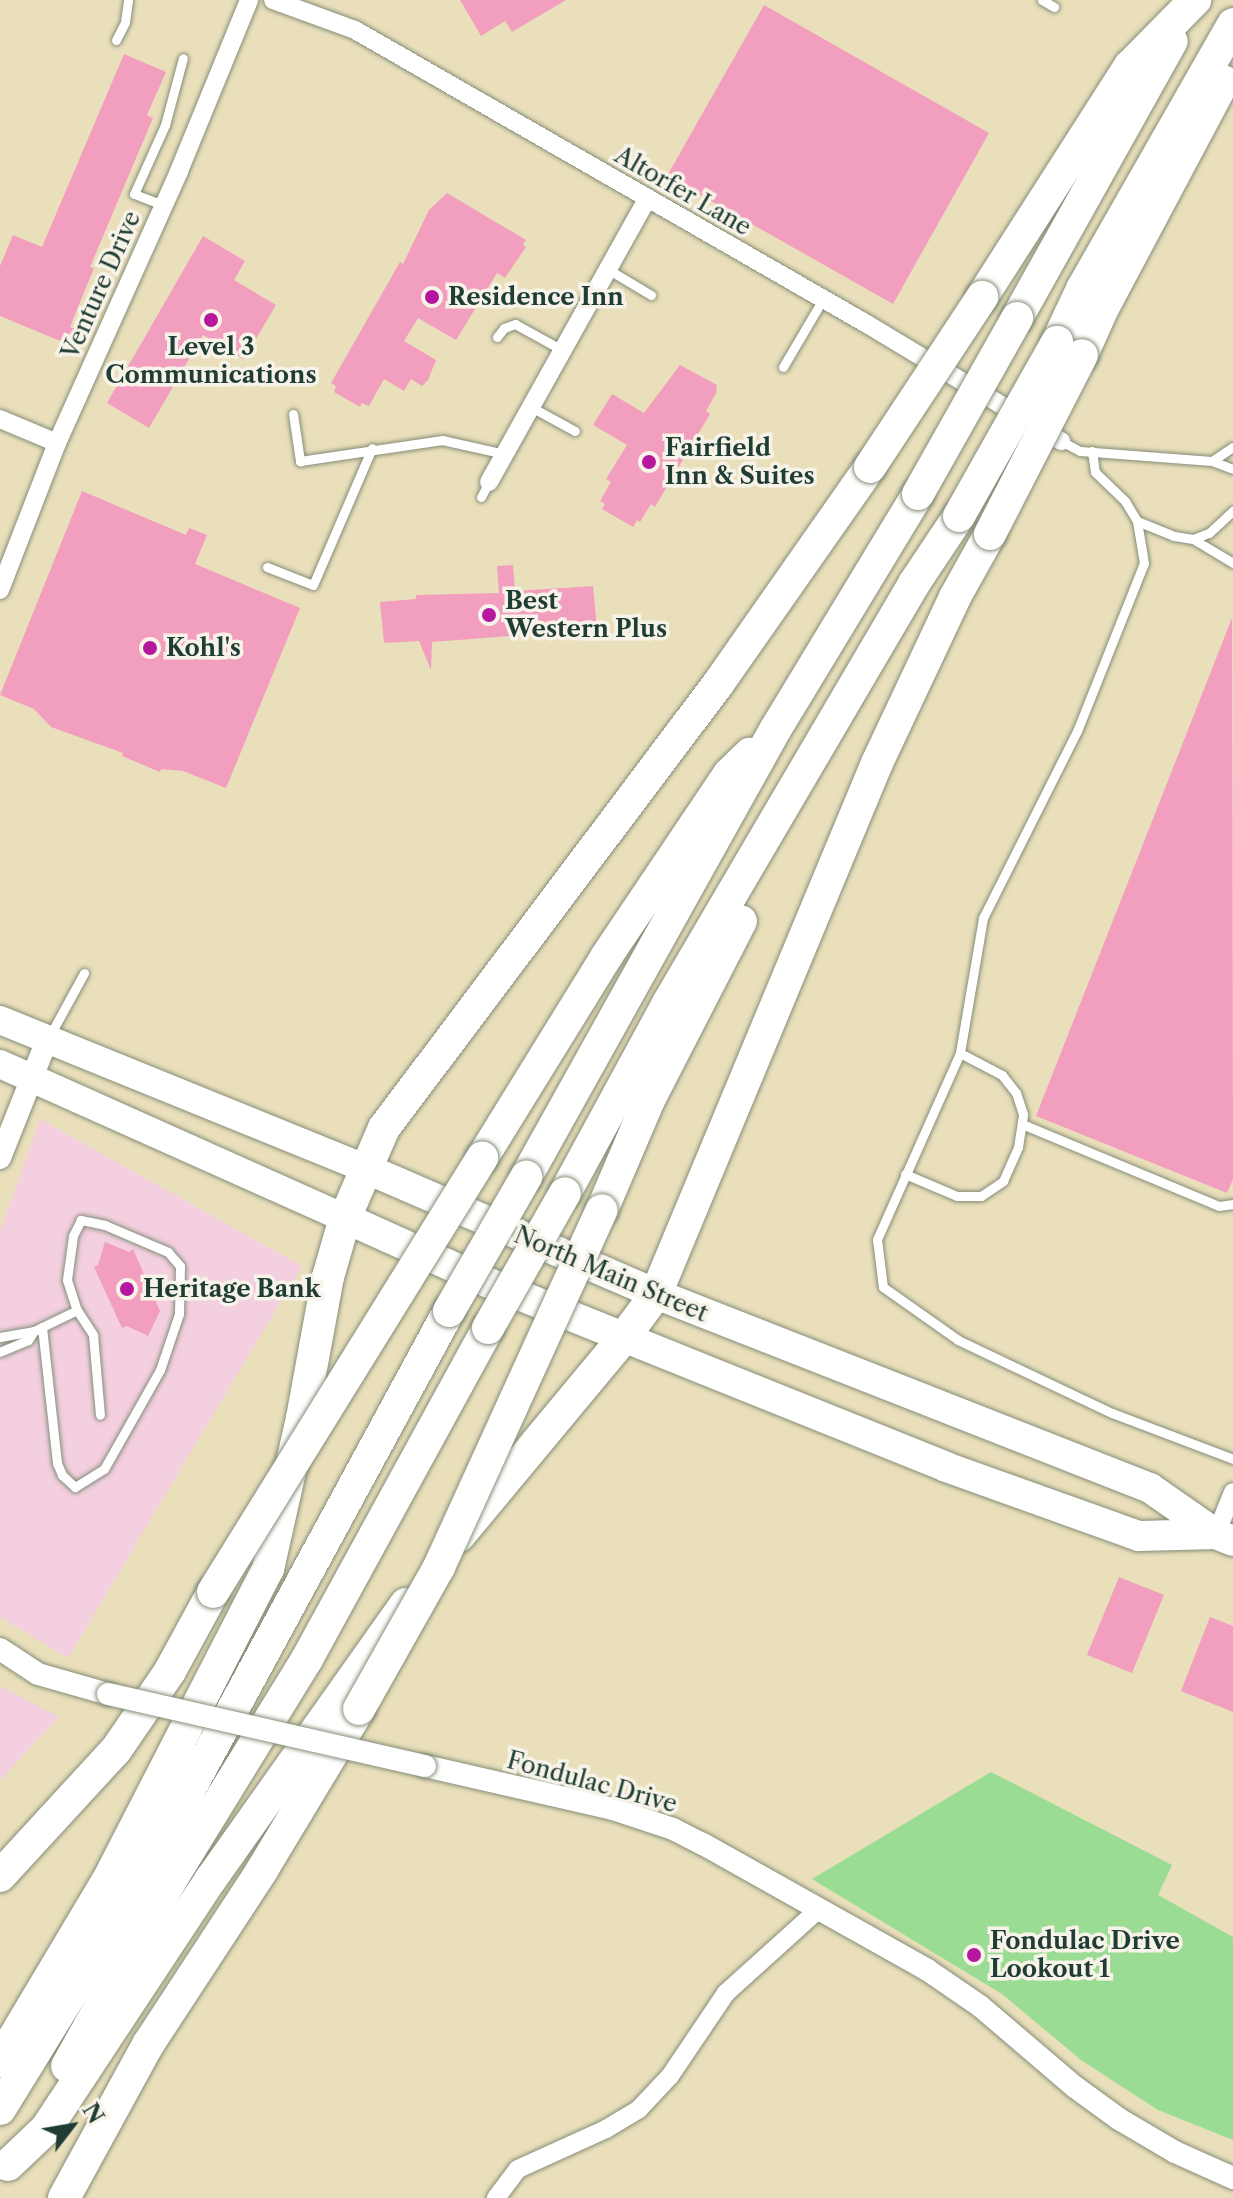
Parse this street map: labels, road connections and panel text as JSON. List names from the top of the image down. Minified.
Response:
{"streets":{"highway":["North Main Street"],"street":["Altorfer Lane","Venture Drive","Fondulac Drive"]},"places":["Residence Inn","Level 3 Communications","Fairfield Inn & Suites","Best Western Plus","Kohl's","Heritage Bank","Fondulac Drive Lookout 1"],"north":"top right"}
